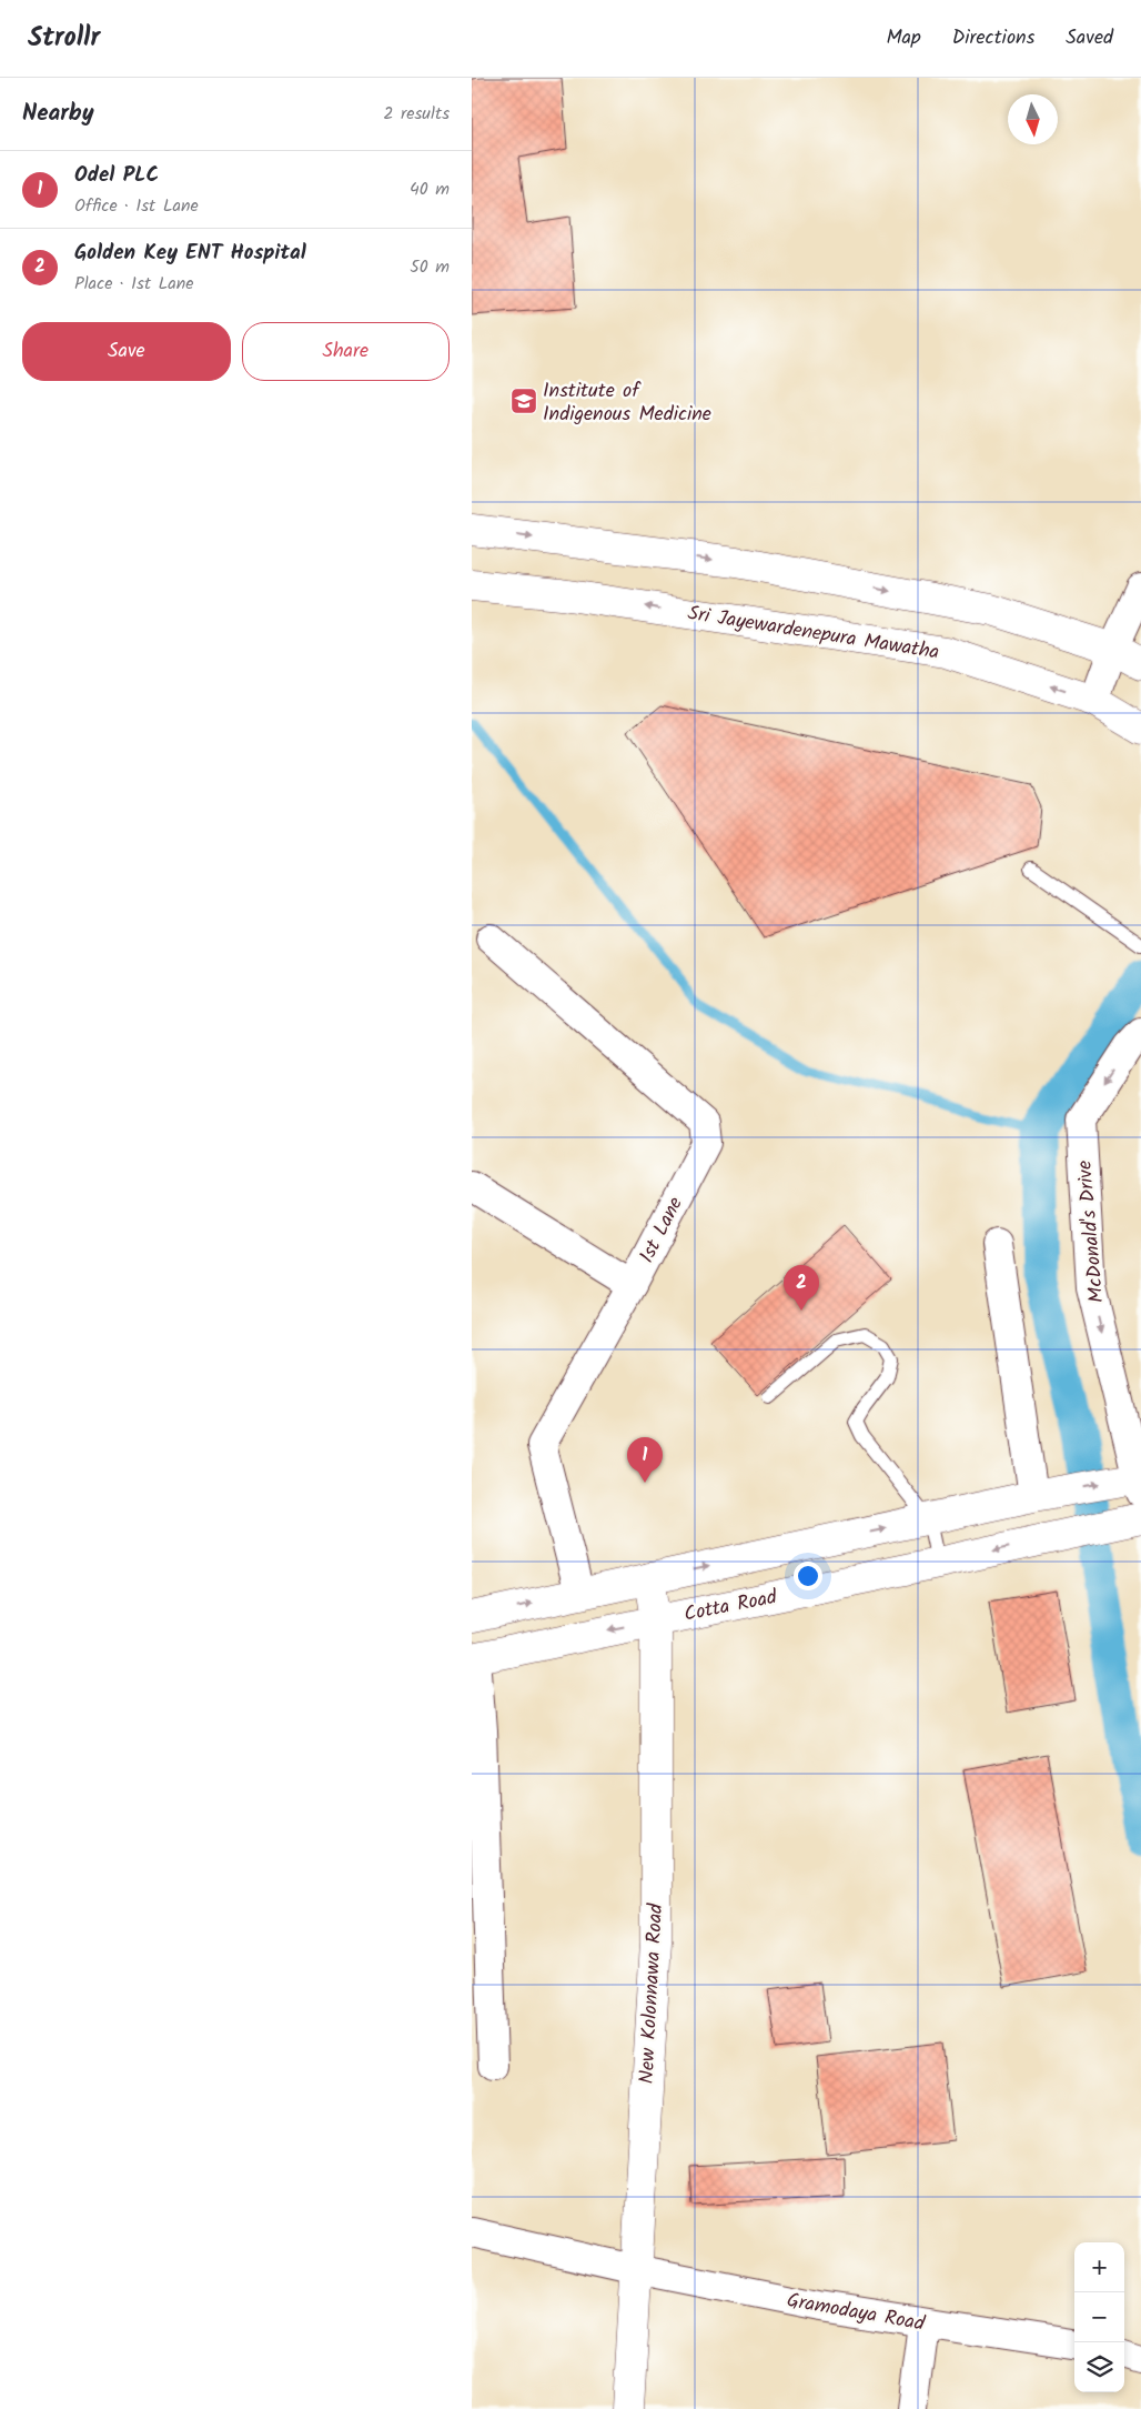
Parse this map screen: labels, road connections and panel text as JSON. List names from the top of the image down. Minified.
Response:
{"streets":{"main road":["Sri Jayewardenepura Mawatha","Cotta Road","New Kolonnawa Road"],"street":["1st Lane","McDonald's Drive","Gramodaya Road"]},"crossings":[["Cotta Road","New Kolonnawa Road"],["New Kolonnawa Road","Gramodaya Road"]],"places":{"school or university":["Institute of Indigenous Medicine"]},"north":"bottom","page":{"header":"Strollr","nav":["Map","Directions","Saved"],"heading":["Nearby","2 results"],"list":[{"mark":"1","name":"Odel PLC","note":"Office · 1st Lane","value":"40 m"},{"mark":"2","name":"Golden Key ENT Hospital","note":"Place · 1st Lane","value":"50 m"}],"buttons":["Save","Share"],"pins":["2","1"],"map_buttons":["+","−"]}}
